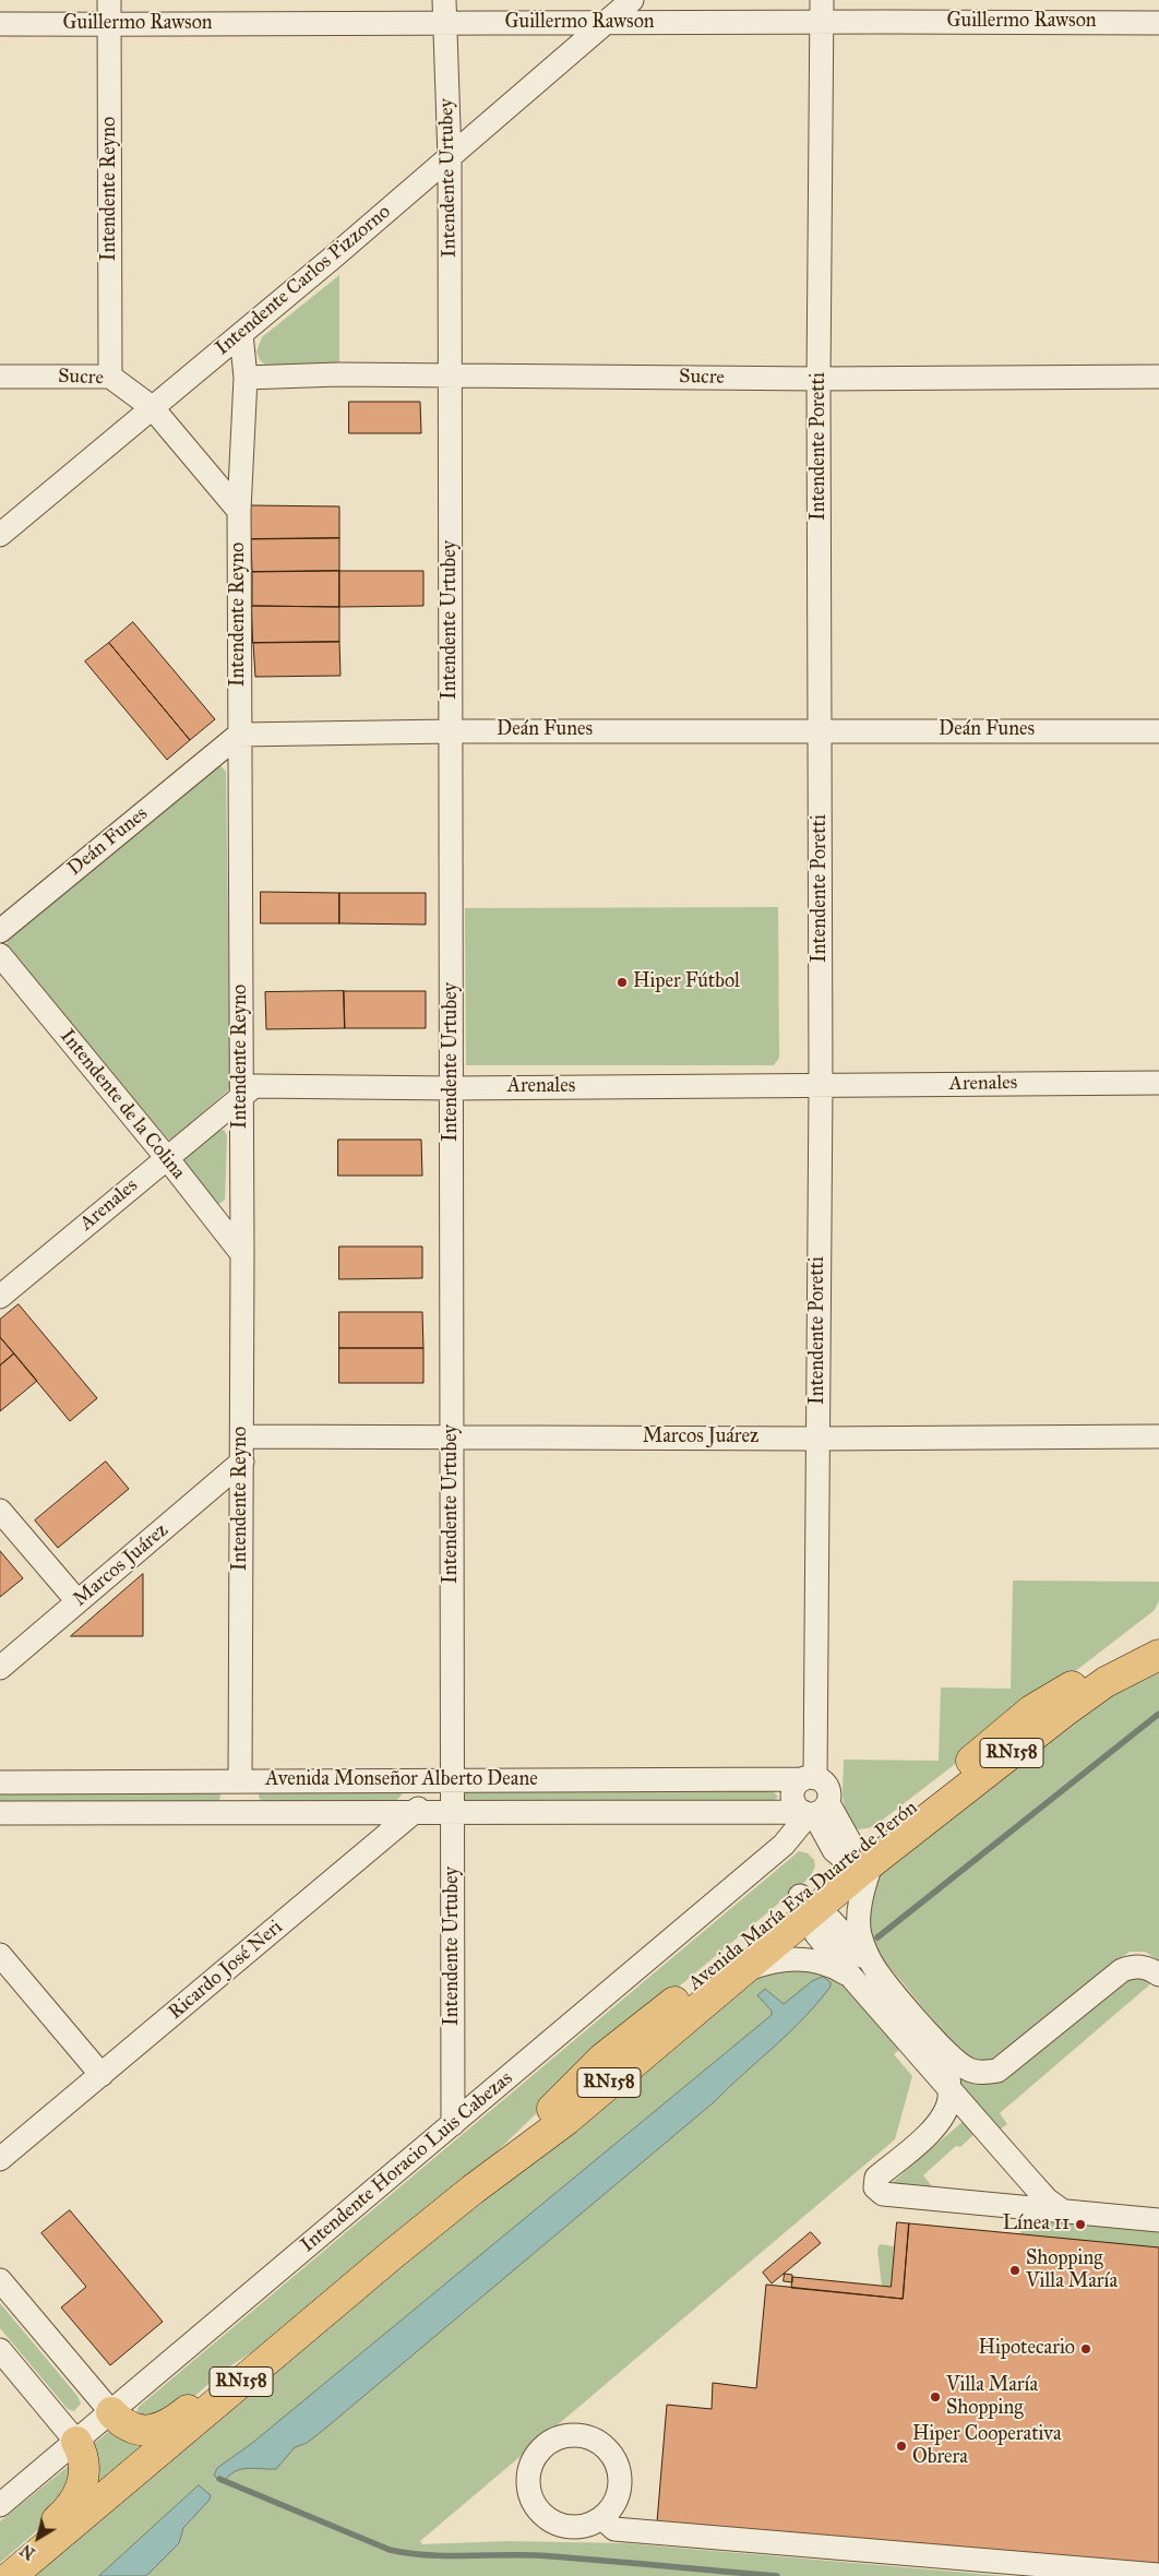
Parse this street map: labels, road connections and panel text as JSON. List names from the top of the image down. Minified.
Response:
{"streets":{"highway":["RN158","Avenida María Eva Duarte de Perón"],"street":["Guillermo Rawson","Intendente Urtubey","Intendente Reyno","Intendente Carlos Pizzorno","Sucre","Intendente Poretti","Deán Funes","Arenales","Intendente de la Colina","Marcos Juárez","Avenida Monseñor Alberto Deane","Ricardo José Neri","Intendente Horacio Luis Cabezas"]},"crossings":[["Guillermo Rawson","Intendente Urtubey"],["Guillermo Rawson","Intendente Reyno"],["Guillermo Rawson","Intendente Carlos Pizzorno"],["Guillermo Rawson","Intendente Poretti"],["Intendente Urtubey","Intendente Carlos Pizzorno"],["Intendente Urtubey","Sucre"],["Intendente Urtubey","Deán Funes"],["Intendente Urtubey","Arenales"],["Intendente Urtubey","Marcos Juárez"],["Intendente Urtubey","Avenida Monseñor Alberto Deane"],["Intendente Urtubey","Ricardo José Neri"],["Intendente Urtubey","Intendente Horacio Luis Cabezas"],["Intendente Reyno","Intendente Carlos Pizzorno"],["Intendente Reyno","Sucre"],["Intendente Reyno","Deán Funes"],["Intendente Reyno","Arenales"],["Intendente Reyno","Intendente de la Colina"],["Intendente Reyno","Marcos Juárez"],["Intendente Reyno","Avenida Monseñor Alberto Deane"],["Intendente Carlos Pizzorno","Sucre"],["Sucre","Intendente Poretti"],["Intendente Poretti","Deán Funes"],["Intendente Poretti","Arenales"],["Intendente Poretti","Marcos Juárez"],["Intendente Poretti","Avenida Monseñor Alberto Deane"],["Intendente Poretti","Intendente Horacio Luis Cabezas"],["Arenales","Intendente de la Colina"],["Avenida Monseñor Alberto Deane","Ricardo José Neri"],["Avenida Monseñor Alberto Deane","Intendente Horacio Luis Cabezas"]],"places":["Hiper Fútbol","Línea 11","Shopping Villa María","Hipotecario","Villa María Shopping","Hiper Cooperativa Obrera"],"north":"bottom left"}
